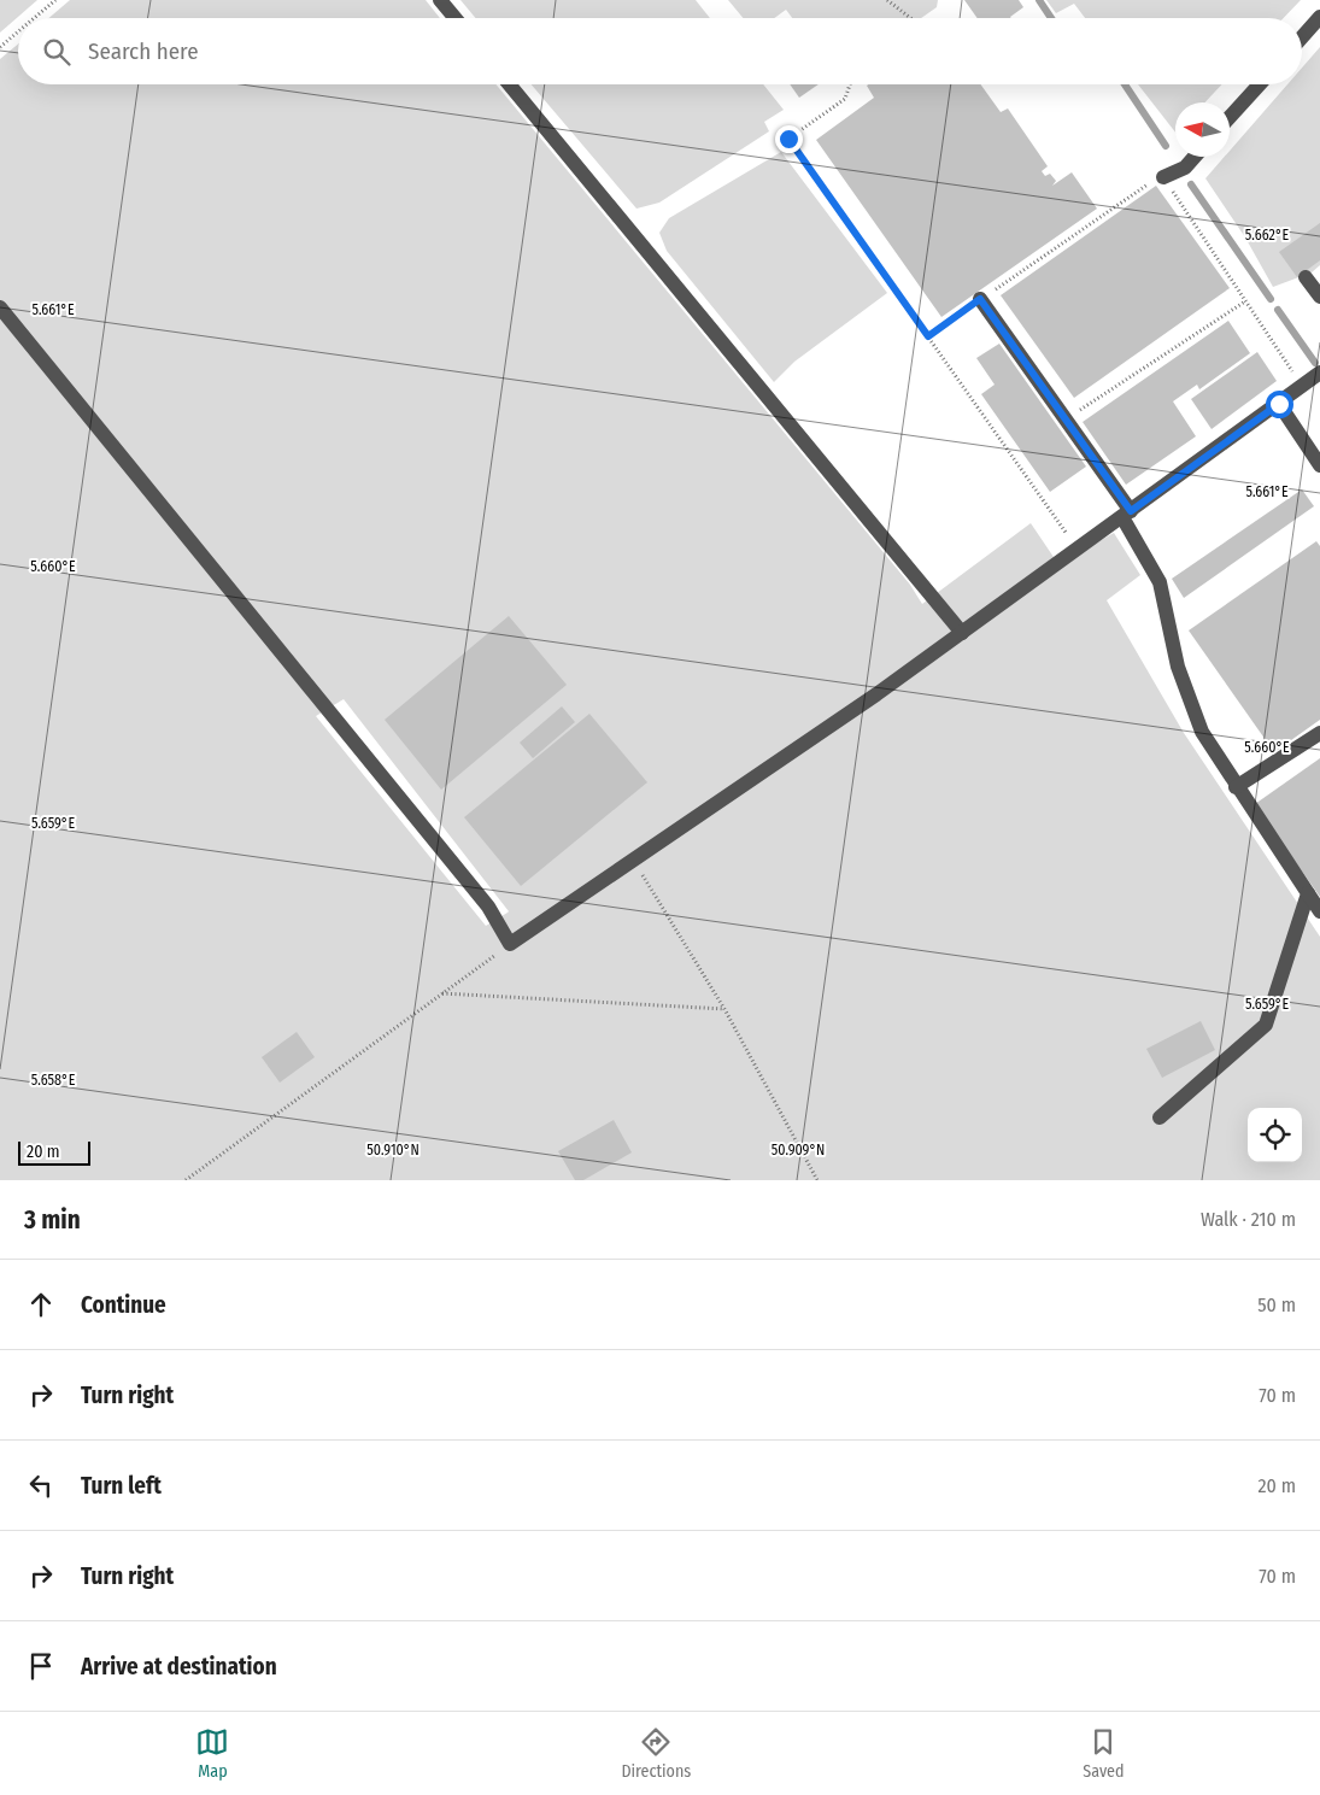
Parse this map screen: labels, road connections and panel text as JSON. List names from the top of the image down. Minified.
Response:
{"scale_bar":"20 m","north":"left","page":{"search":"Search here","scale":"20 m","heading":["3 min","Walk · 210 m"],"list":[["Continue","50 m"],["Turn right","70 m"],["Turn left","20 m"],["Turn right","70 m"],"Arrive at destination"],"nav":["Map","Directions","Saved"]},"coordinates":["5.662°E","5.661°E","5.660°E","5.659°E","5.658°E","50.910°N","50.909°N"]}
